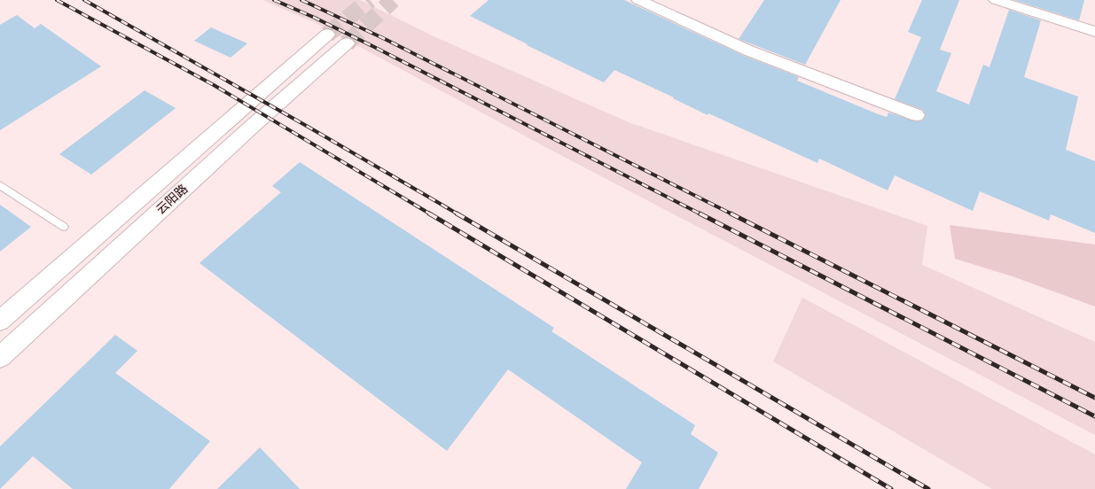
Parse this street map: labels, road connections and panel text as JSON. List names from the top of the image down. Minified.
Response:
{"streets":{"street":["云阳路"]}}
